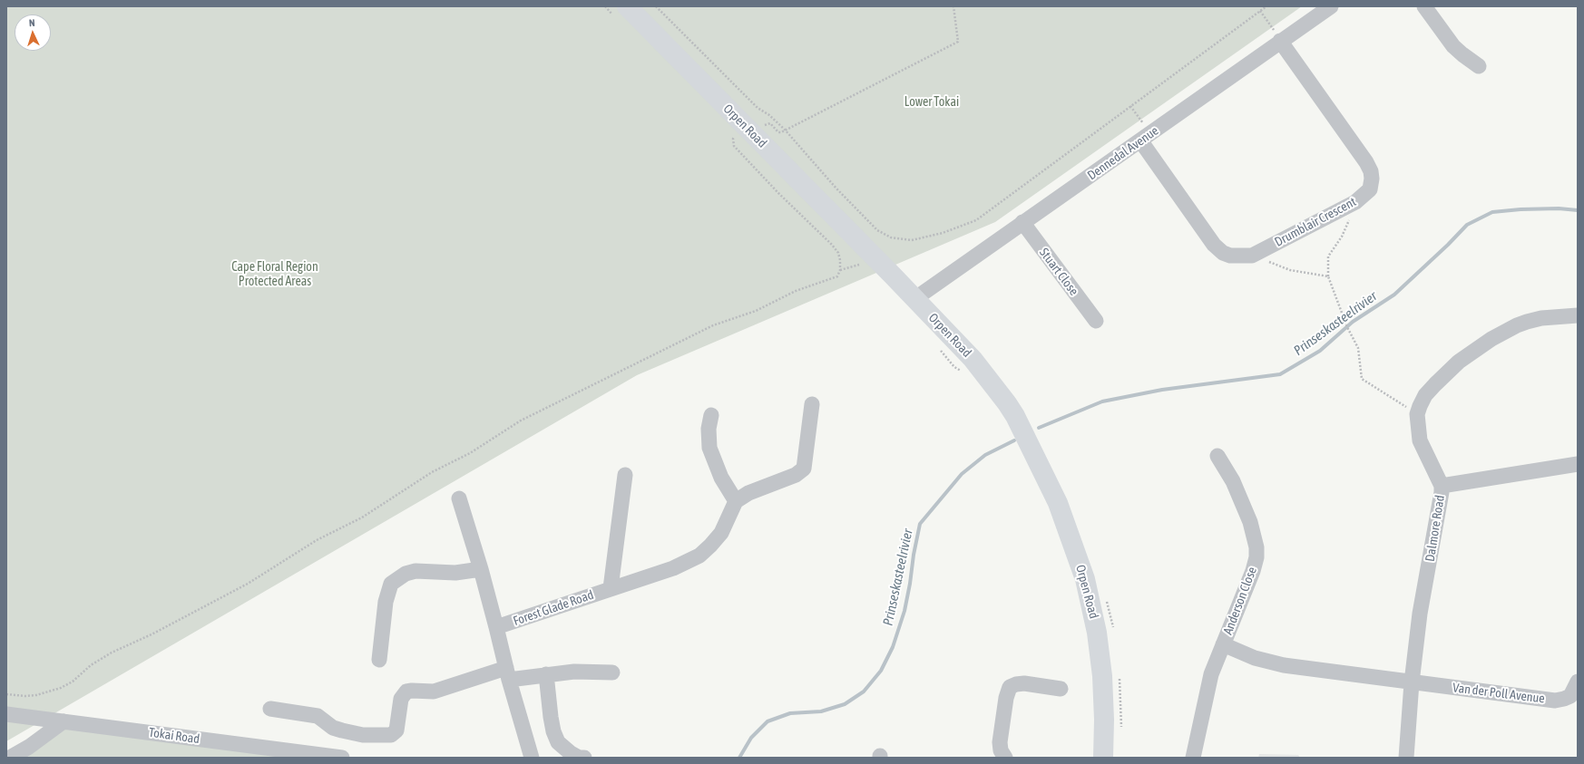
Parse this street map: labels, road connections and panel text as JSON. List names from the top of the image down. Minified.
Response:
{"streets":{"main road":["Orpen Road"],"street":["Dennedal Avenue","Drumblair Crescent","Stuart Close","Dalmore Road","Anderson Close","Forest Glade Road","Van der Poll Avenue","Tokai Road"]},"crossings":[["Orpen Road","Dennedal Avenue"],["Dennedal Avenue","Drumblair Crescent"],["Dennedal Avenue","Stuart Close"],["Dalmore Road","Anderson Close"],["Dalmore Road","Van der Poll Avenue"],["Anderson Close","Van der Poll Avenue"]],"water":["Prinseskasteelrivier"],"parks":["Lower Tokai","Cape Floral Region Protected Areas"],"north":"top"}
